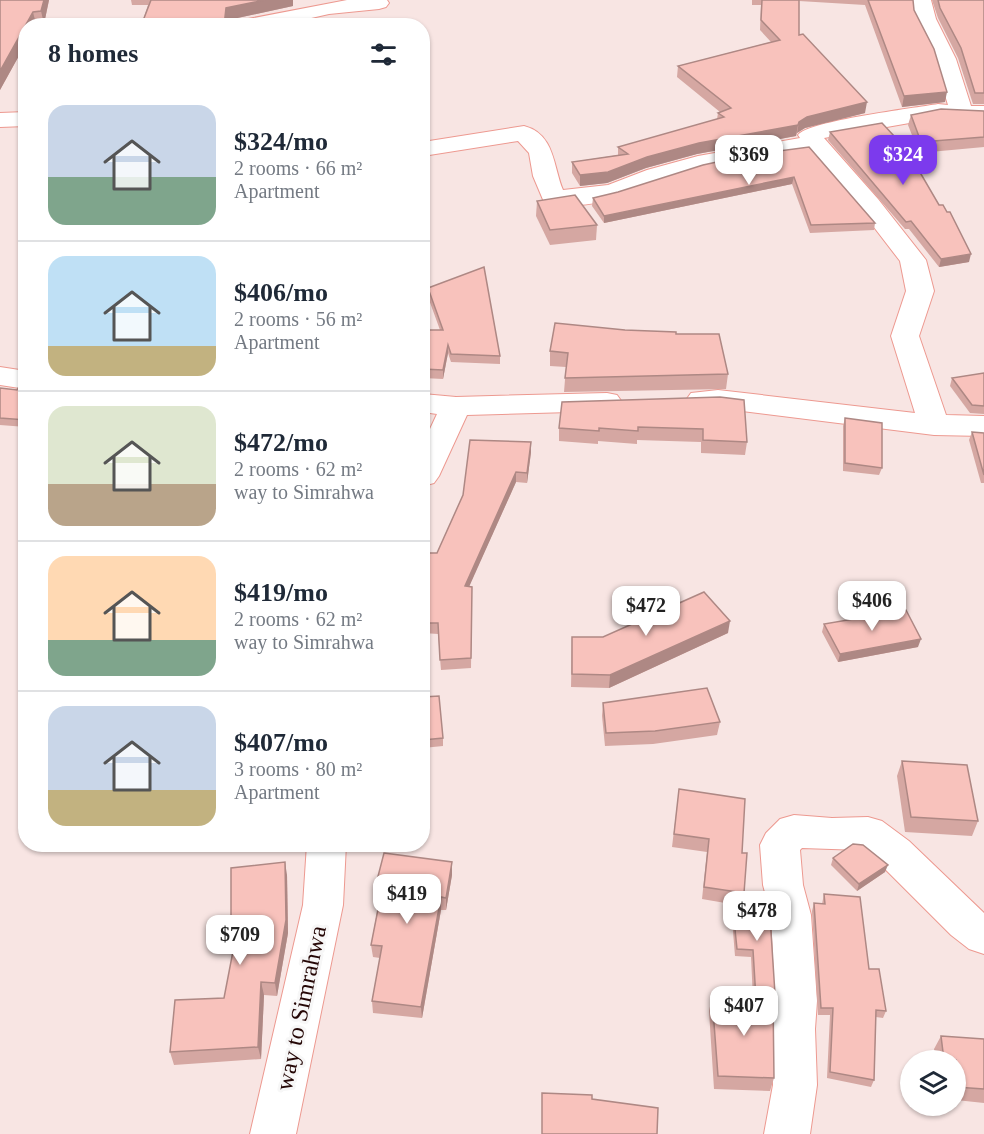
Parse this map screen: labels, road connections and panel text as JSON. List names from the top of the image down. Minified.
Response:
{"streets":{"street":["way to Simrahwa"]},"page":{"heading":"8 homes","list":[{"name":"$324/mo","note":"2 rooms · 66 m² · Apartment"},{"name":"$406/mo","note":"2 rooms · 56 m² · Apartment"},{"name":"$472/mo","note":"2 rooms · 62 m² · way to Simrahwa"},{"name":"$419/mo","note":"2 rooms · 62 m² · way to Simrahwa"},{"name":"$407/mo","note":"3 rooms · 80 m² · Apartment"}],"price":["$369","$324","$406","$472","$419","$478","$709","$407"]}}
